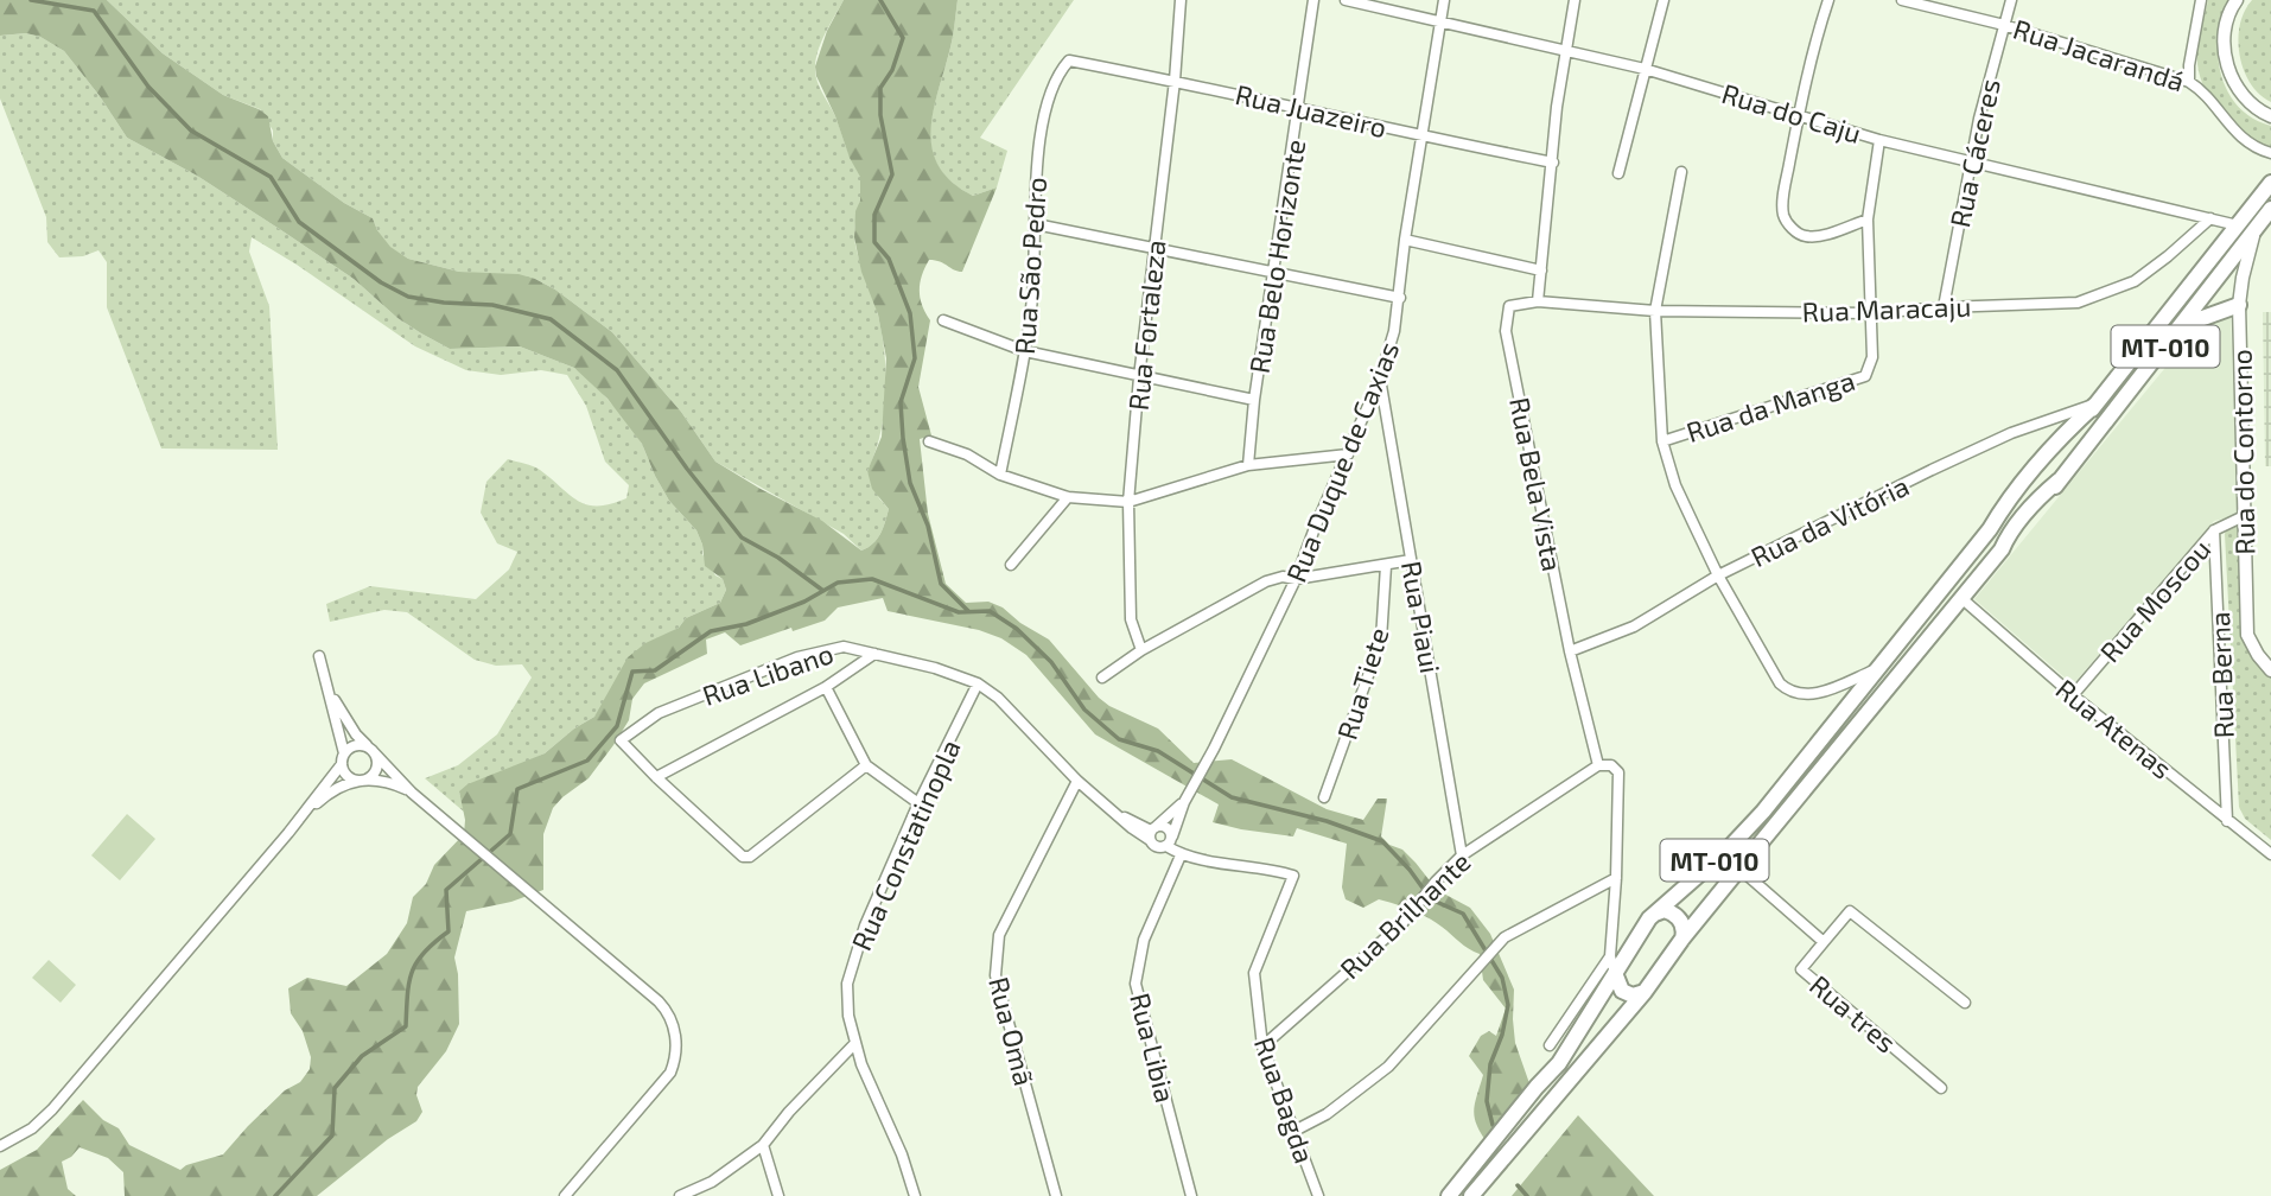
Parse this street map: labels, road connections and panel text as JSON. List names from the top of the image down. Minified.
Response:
{"streets":{"main road":["MT-010"],"street":["Rua Jacarandá","Rua Juazeiro","Rua do Caju","Rua Cáceres","Rua Belo Horizonte","Rua São Pedro","Rua Maracaju","Rua Fortaleza","Rua da Manga","Rua do Contorno","Rua Duque de Caxias","Rua Bela Vista","Rua da Vitória","Rua Moscou","Rua Piaui","Rua Libano","Rua Berna","Rua Tiete","Rua Atenas","Rua Constatinopla","Rua Brilhante","Rua tres","Rua Omã","Rua Libia","Rua Bagda"]},"crossings":[["Rua Jacarandá","Rua Cáceres"],["Rua Juazeiro","Rua Belo Horizonte"],["Rua Juazeiro","Rua São Pedro"],["Rua Juazeiro","Rua Fortaleza"],["Rua Juazeiro","Rua Duque de Caxias"],["Rua do Caju","Rua Cáceres"],["Rua do Caju","Rua Maracaju"],["Rua do Caju","MT-010"],["Rua do Caju","Rua Duque de Caxias"],["Rua Cáceres","Rua Maracaju"],["Rua Maracaju","Rua da Manga"],["Rua Maracaju","Rua Bela Vista"],["MT-010","Rua do Contorno"],["MT-010","Rua Bela Vista"],["MT-010","Rua da Vitória"],["MT-010","Rua Atenas"],["MT-010","Rua tres"],["Rua do Contorno","Rua Moscou"],["Rua Duque de Caxias","Rua Piaui"],["Rua Duque de Caxias","Rua Libano"],["Rua Bela Vista","Rua da Vitória"],["Rua Bela Vista","Rua Brilhante"],["Rua Moscou","Rua Berna"],["Rua Moscou","Rua Atenas"],["Rua Piaui","Rua Brilhante"],["Rua Libano","Rua Constatinopla"],["Rua Libano","Rua Omã"],["Rua Libano","Rua Libia"],["Rua Libano","Rua Bagda"],["Rua Berna","Rua Atenas"],["Rua Brilhante","Rua Bagda"],["Rua Libia","Rua Bagda"]]}
